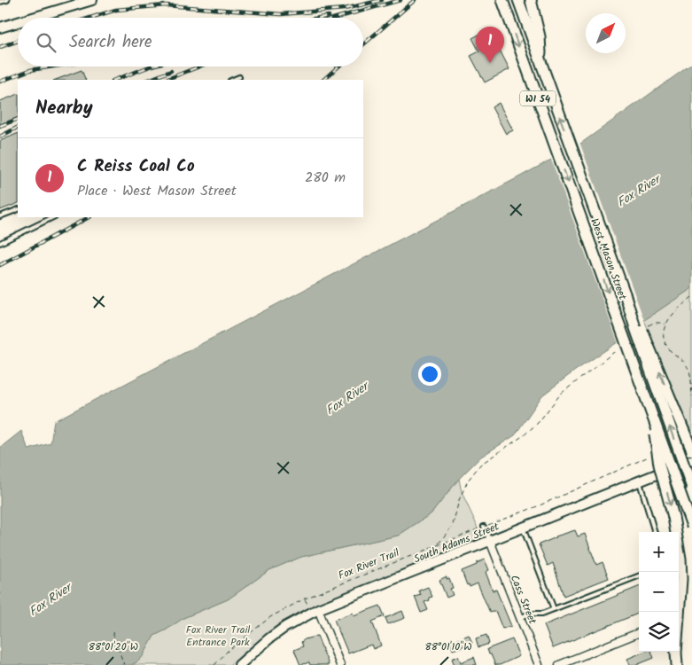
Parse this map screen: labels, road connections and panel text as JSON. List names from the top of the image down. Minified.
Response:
{"streets":{"main road":["WI 54","West Mason Street"],"street":["South Adams Street","Cass Street"],"path":["Fox River Trail"]},"crossings":[["South Adams Street","Cass Street"]],"water":["Fox River"],"parks":["Fox River Trail Entrance Park"],"north":"top right","page":{"search":"Search here","pins":"1","heading":"Nearby","list":[{"mark":"1","name":"C Reiss Coal Co","note":"Place · West Mason Street","value":"280 m"}],"map_buttons":["+","−"]},"coordinates":["88°01'20\"W","88°01'10\"W"]}
